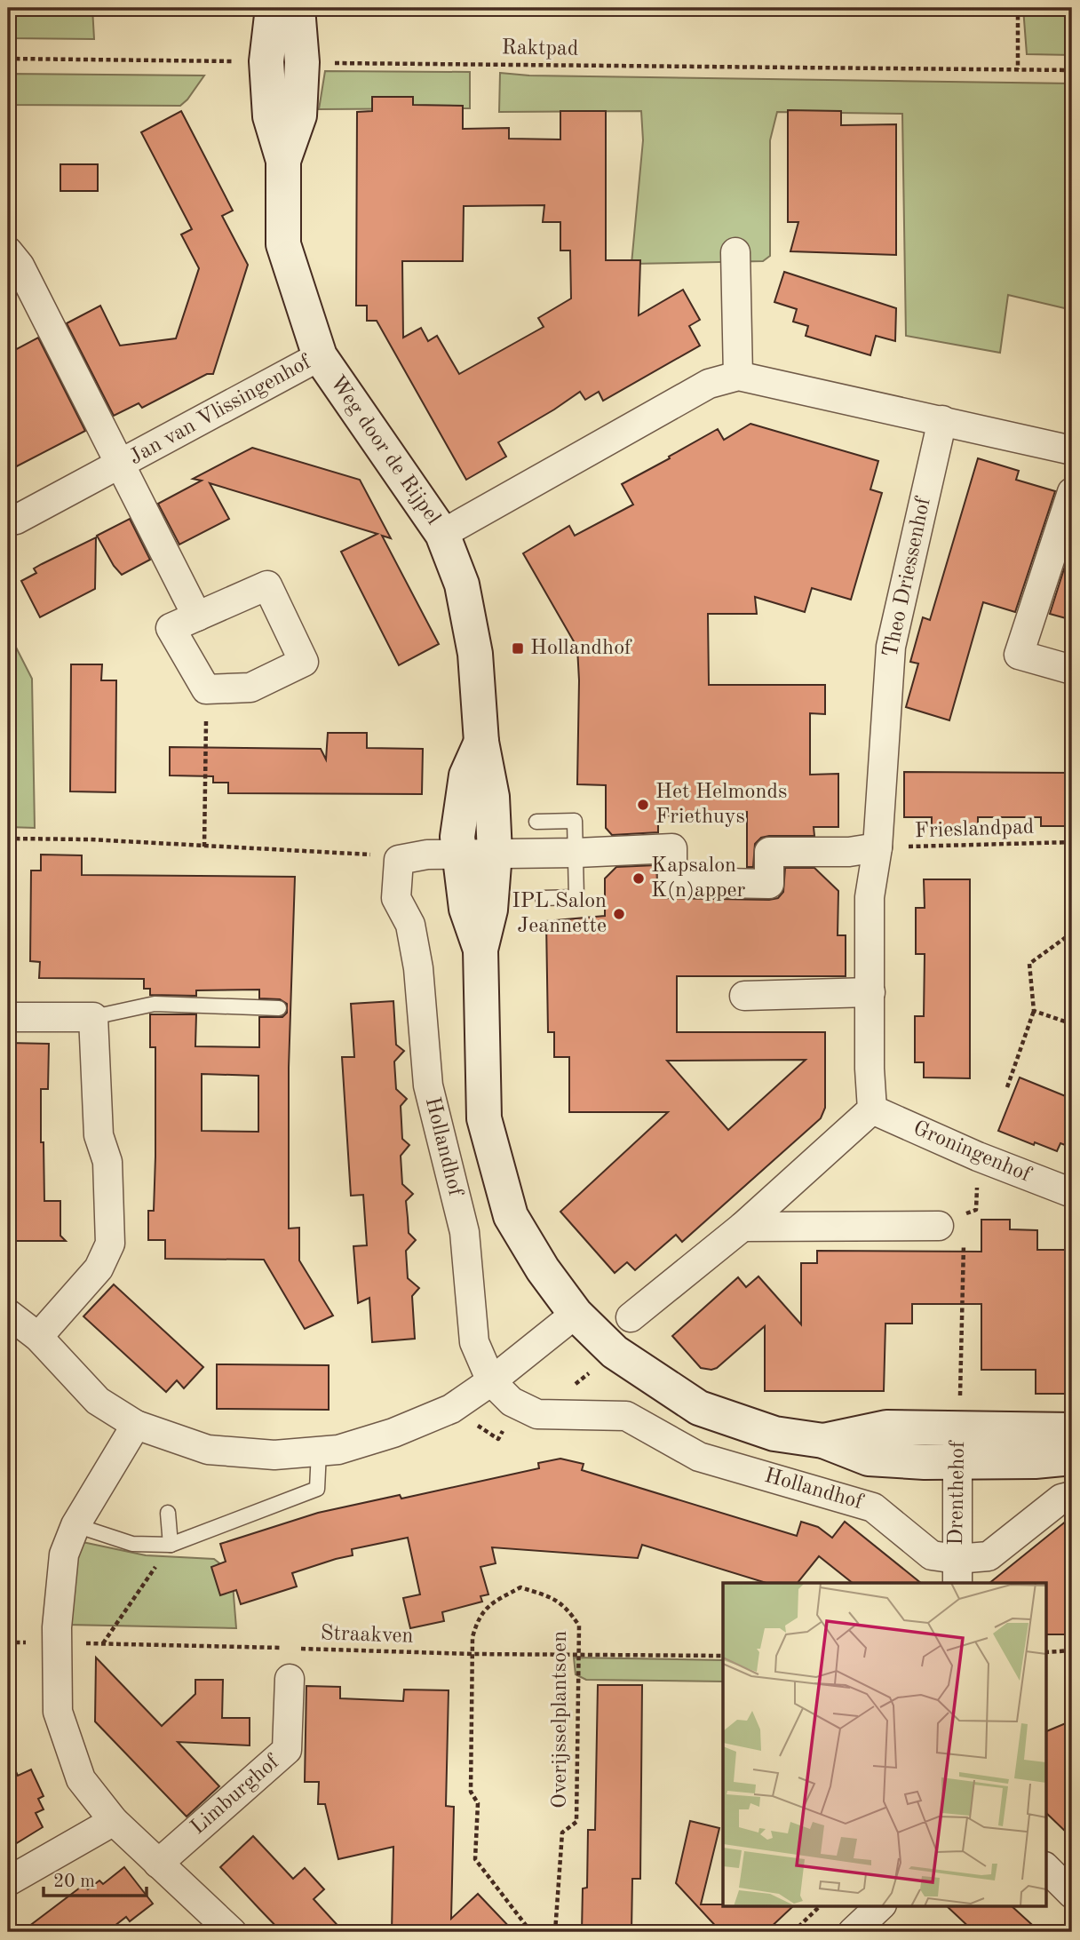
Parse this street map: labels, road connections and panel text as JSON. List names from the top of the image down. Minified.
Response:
{"streets":{"street":["Jan van Vlissingenhof","Weg door de Rijpel","Theo Driessenhof","Hollandhof","Groningenhof","Drenthehof","Limburghof"],"path":["Raktpad","Frieslandpad","Straakven","Overijsselplantsoen"]},"crossings":[["Raktpad","Weg door de Rijpel"],["Jan van Vlissingenhof","Weg door de Rijpel"],["Weg door de Rijpel","Drenthehof"],["Theo Driessenhof","Frieslandpad"],["Hollandhof","Drenthehof"],["Straakven","Overijsselplantsoen"]],"places":{"transit":["Hollandhof"],"other":["Het Helmonds Friethuys","Kapsalon K(n)apper","IPL Salon Jeannette"]},"scale_bar":"20 m"}
